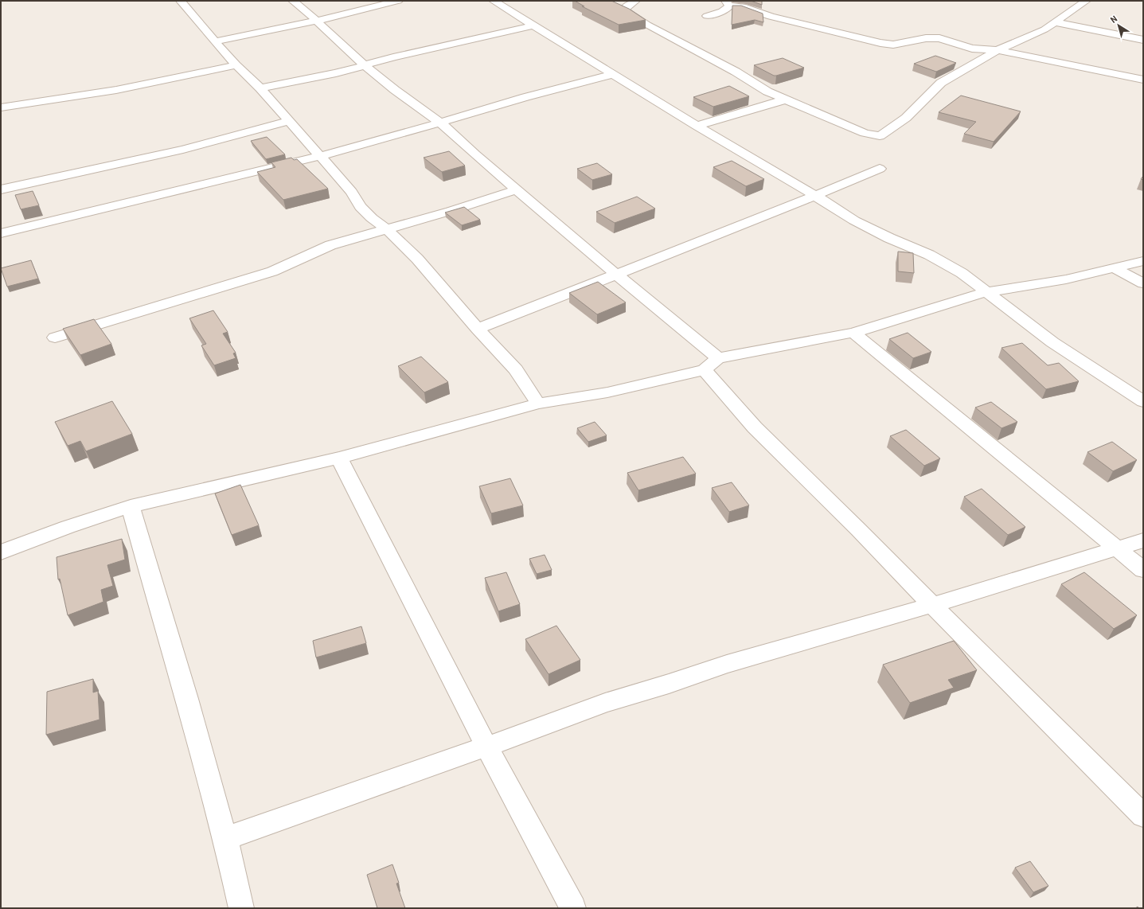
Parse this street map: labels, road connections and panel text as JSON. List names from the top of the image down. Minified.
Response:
{"north":"top left"}
